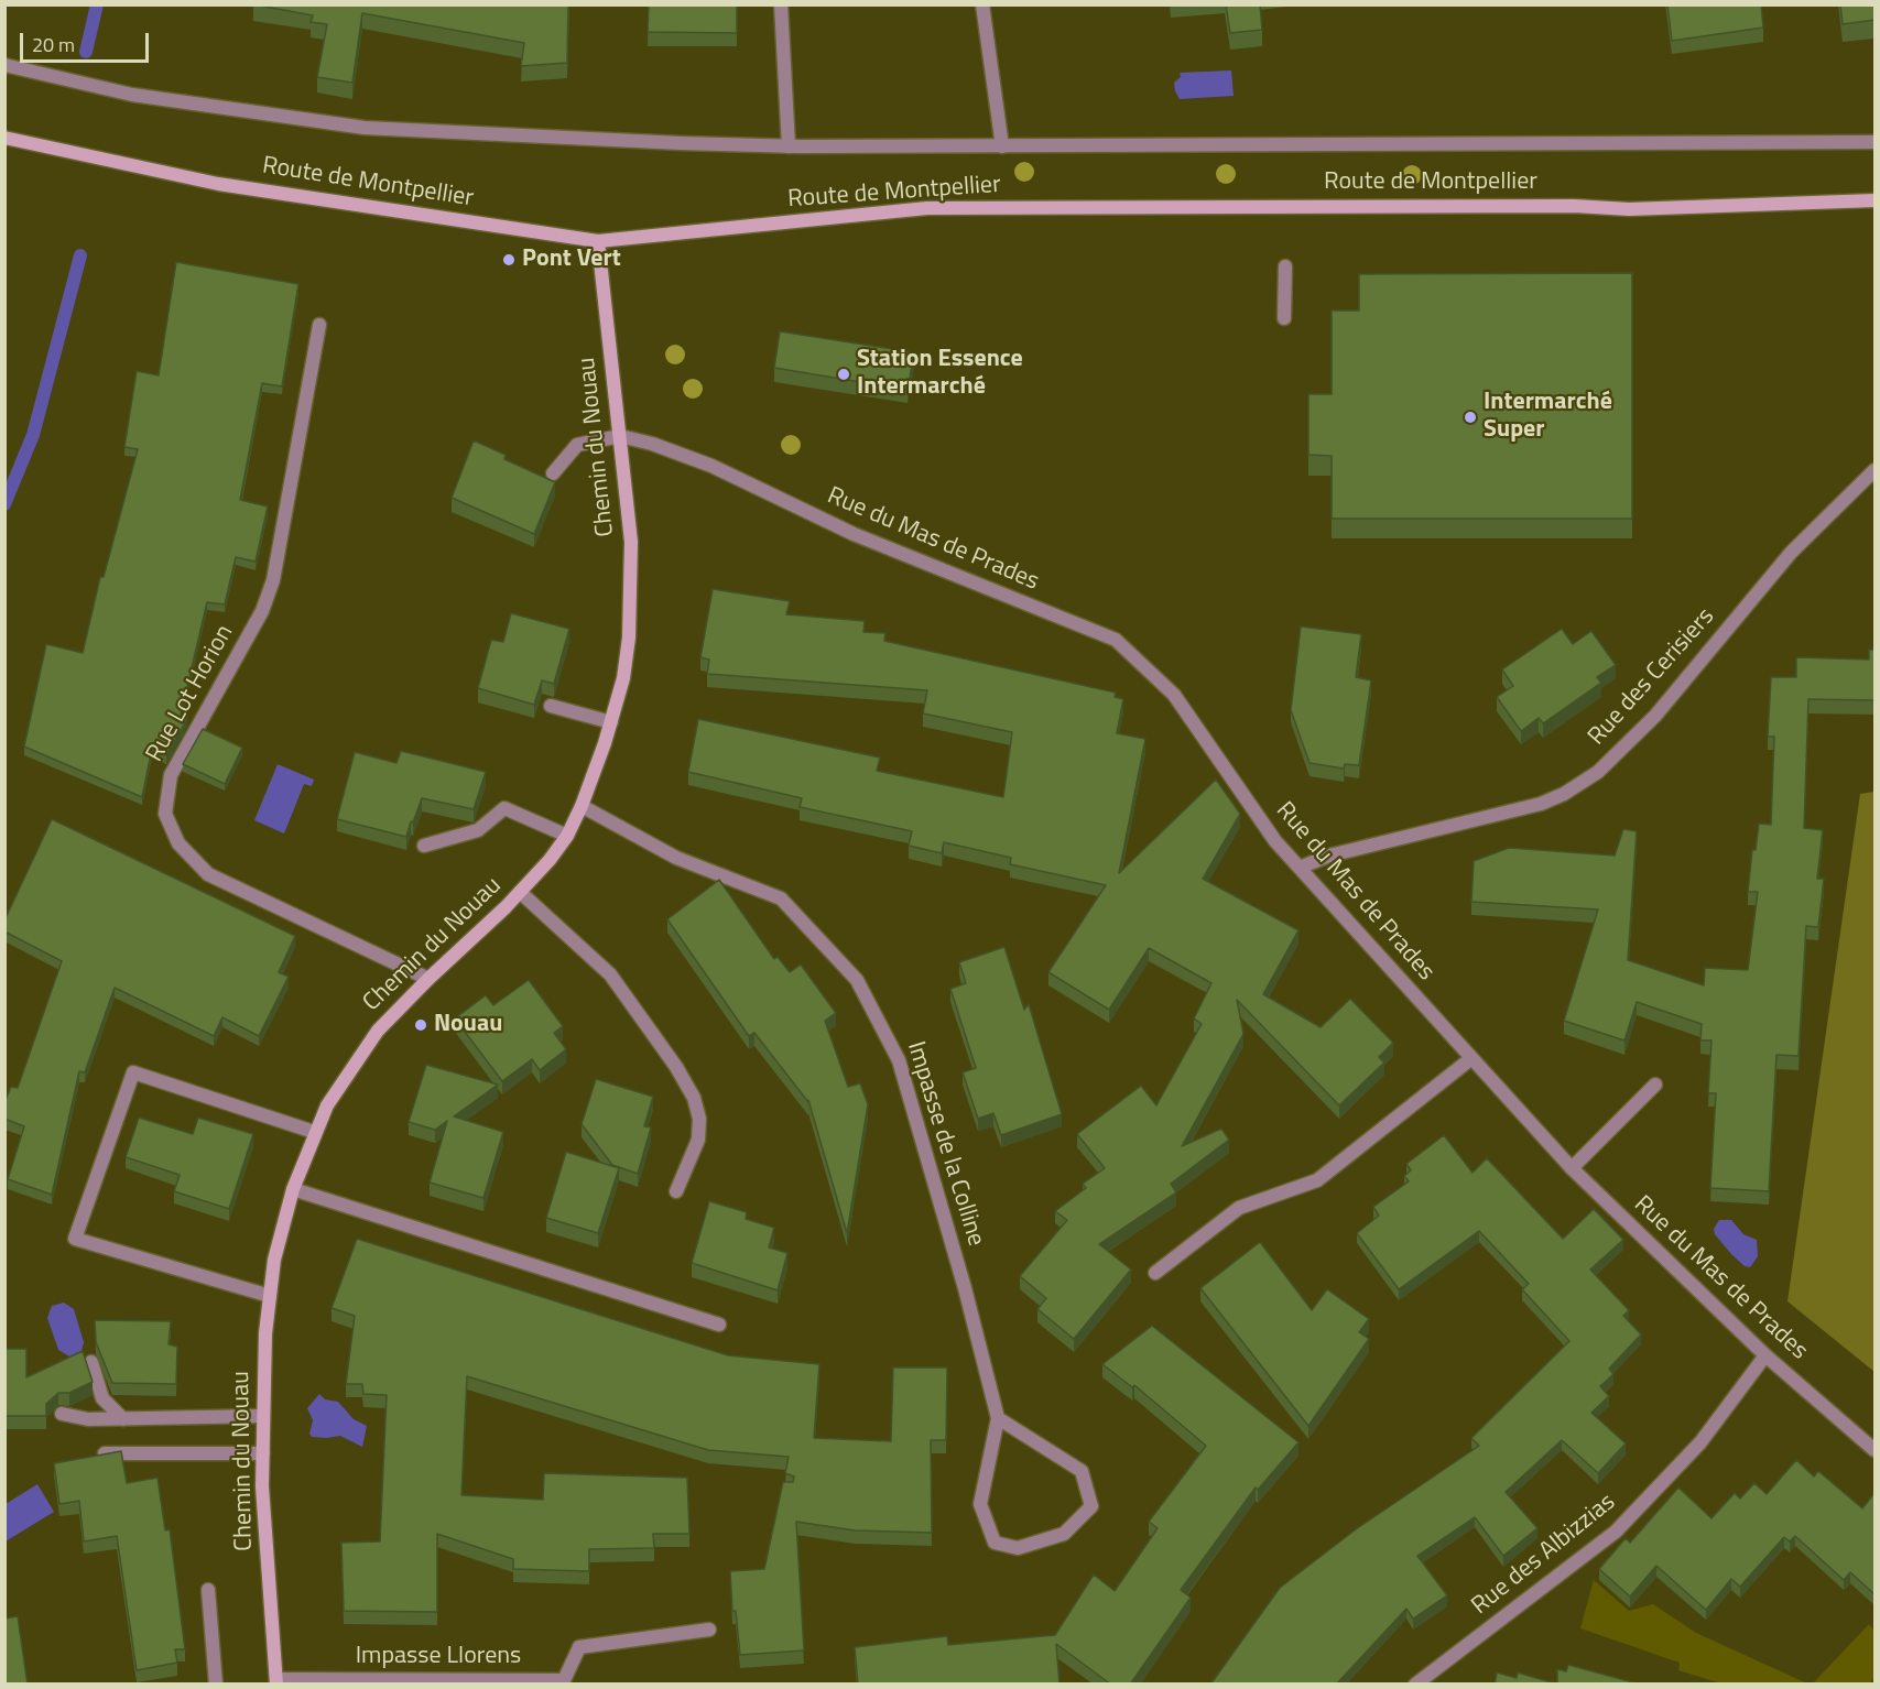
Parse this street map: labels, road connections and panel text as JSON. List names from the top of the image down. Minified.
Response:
{"streets":{"main road":["Route de Montpellier","Chemin du Nouau"],"street":["Rue du Mas de Prades","Rue des Cerisiers","Rue Lot Horion","Impasse de la Colline","Rue des Albizzias","Impasse Llorens"]},"crossings":[["Route de Montpellier","Chemin du Nouau"],["Chemin du Nouau","Rue du Mas de Prades"],["Chemin du Nouau","Rue Lot Horion"],["Chemin du Nouau","Impasse de la Colline"],["Chemin du Nouau","Impasse Llorens"],["Rue du Mas de Prades","Rue des Cerisiers"],["Rue du Mas de Prades","Rue des Albizzias"]],"places":["Pont Vert","Station Essence Intermarché","Intermarché Super","Nouau"],"scale_bar":"20 m"}
